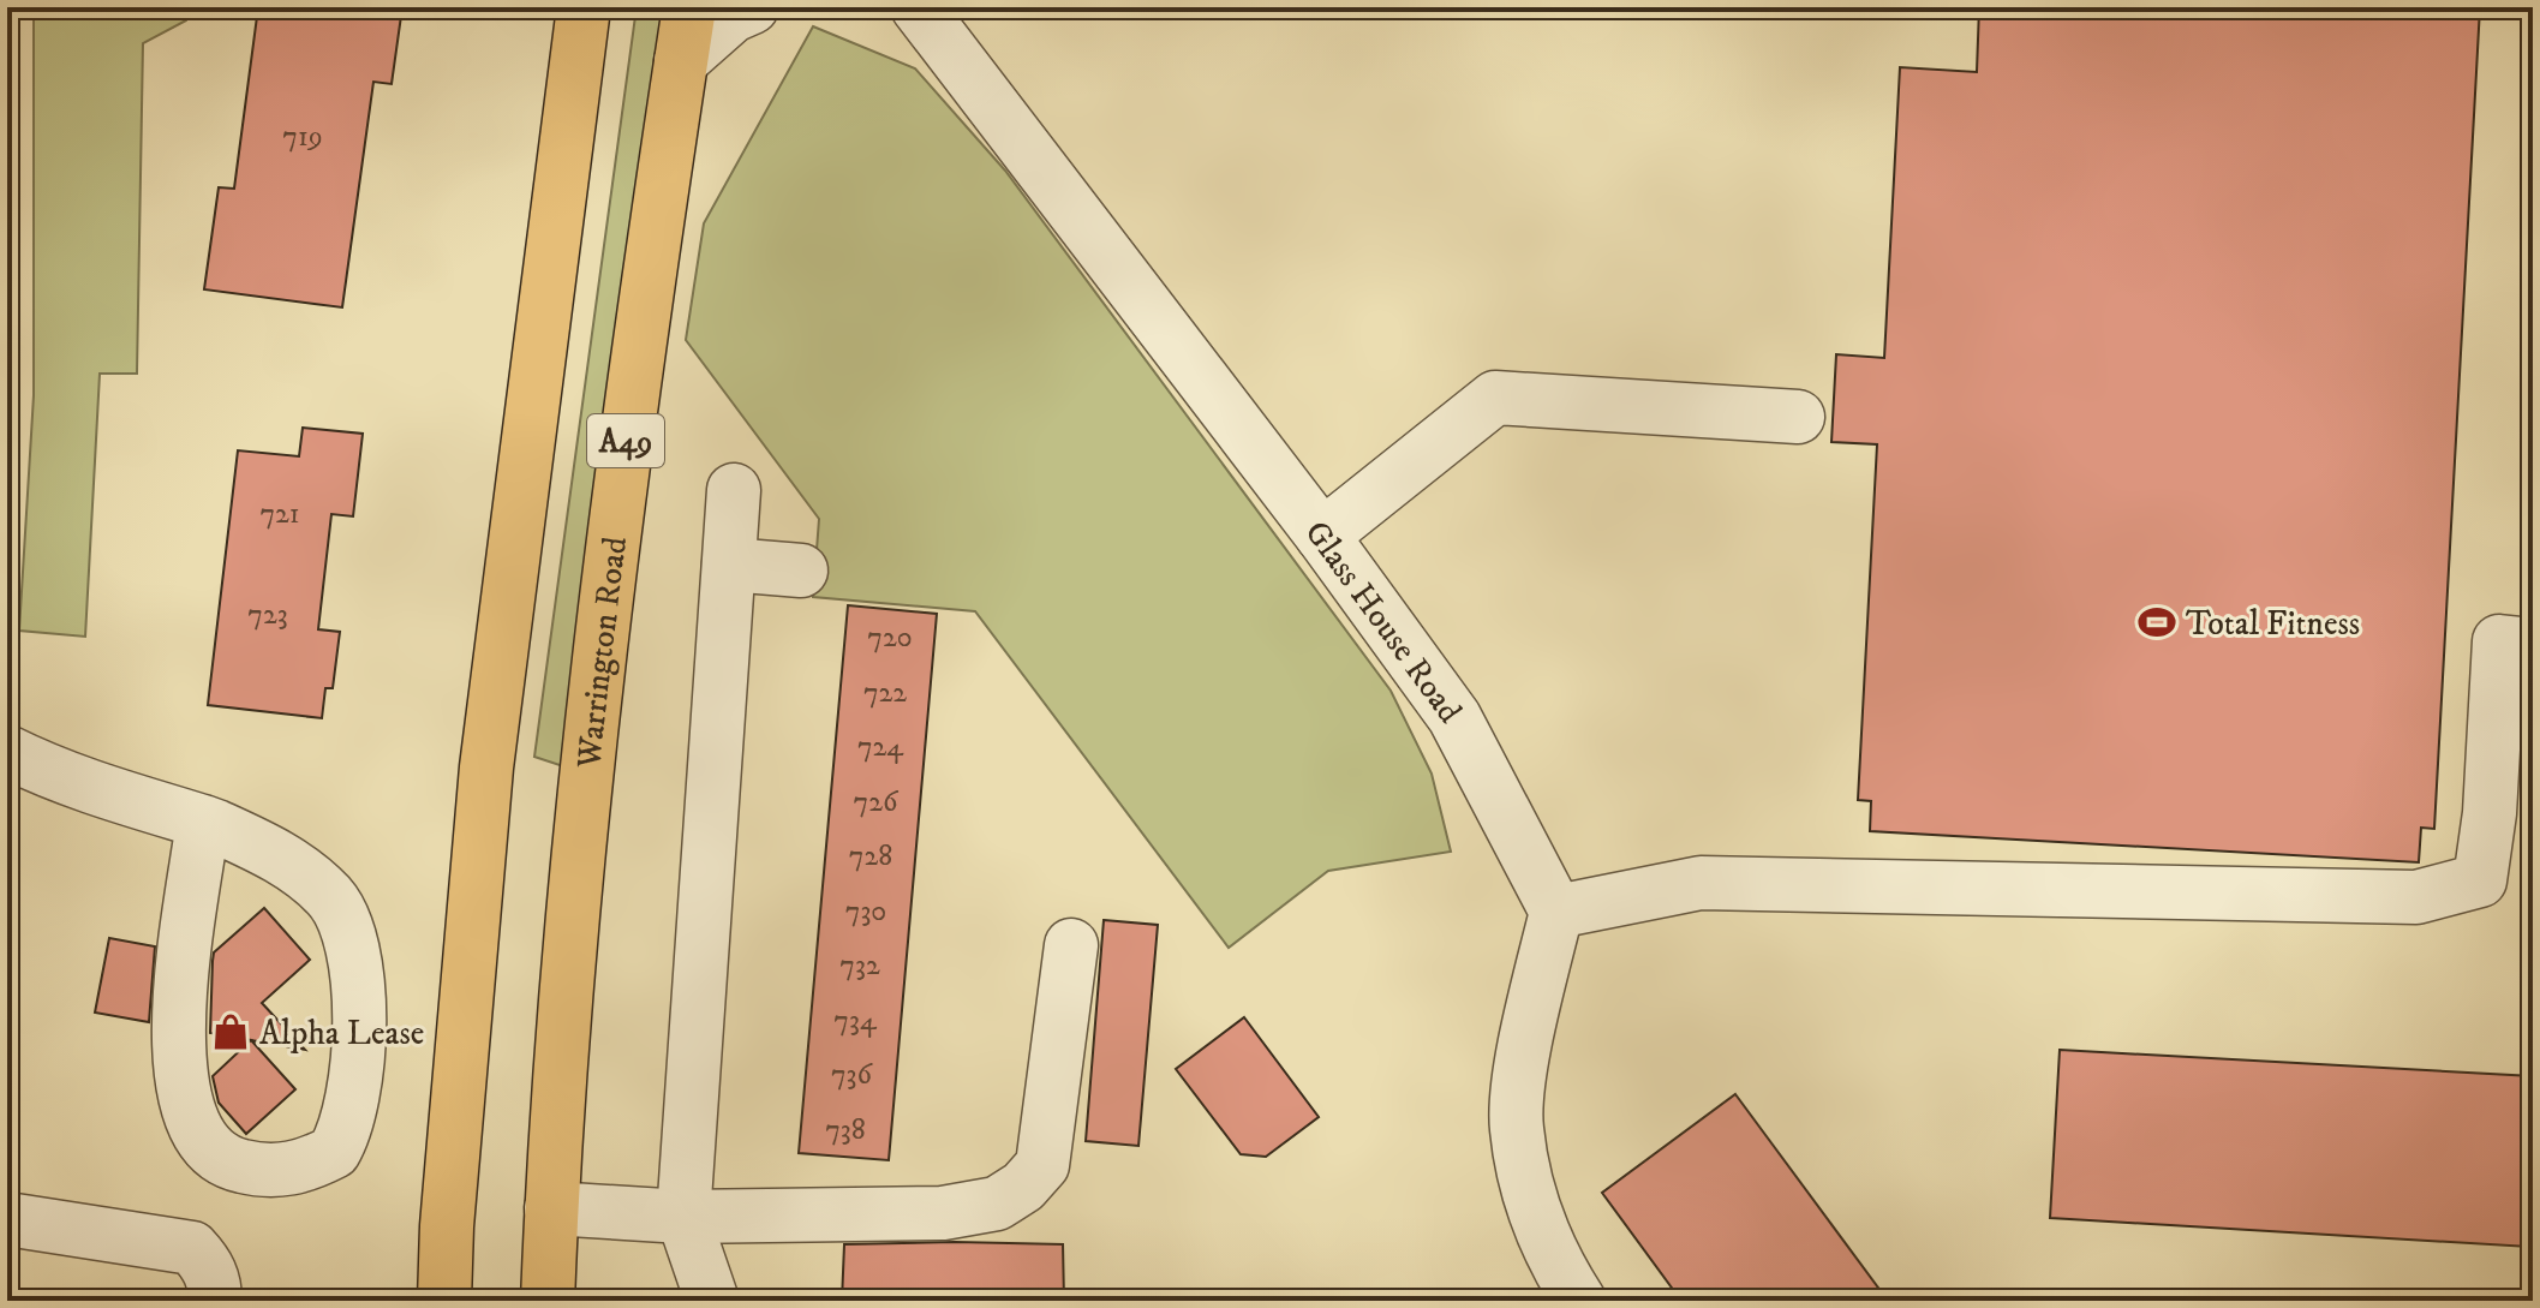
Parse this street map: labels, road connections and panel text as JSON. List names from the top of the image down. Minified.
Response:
{"streets":{"highway":["A49","Warrington Road"],"street":["Glass House Road"]},"places":{"sports":["Total Fitness"],"shop":["Alpha Lease"]},"house_numbers":["719","721","723","720","722","724","726","728","730","732","734","736","738"]}
